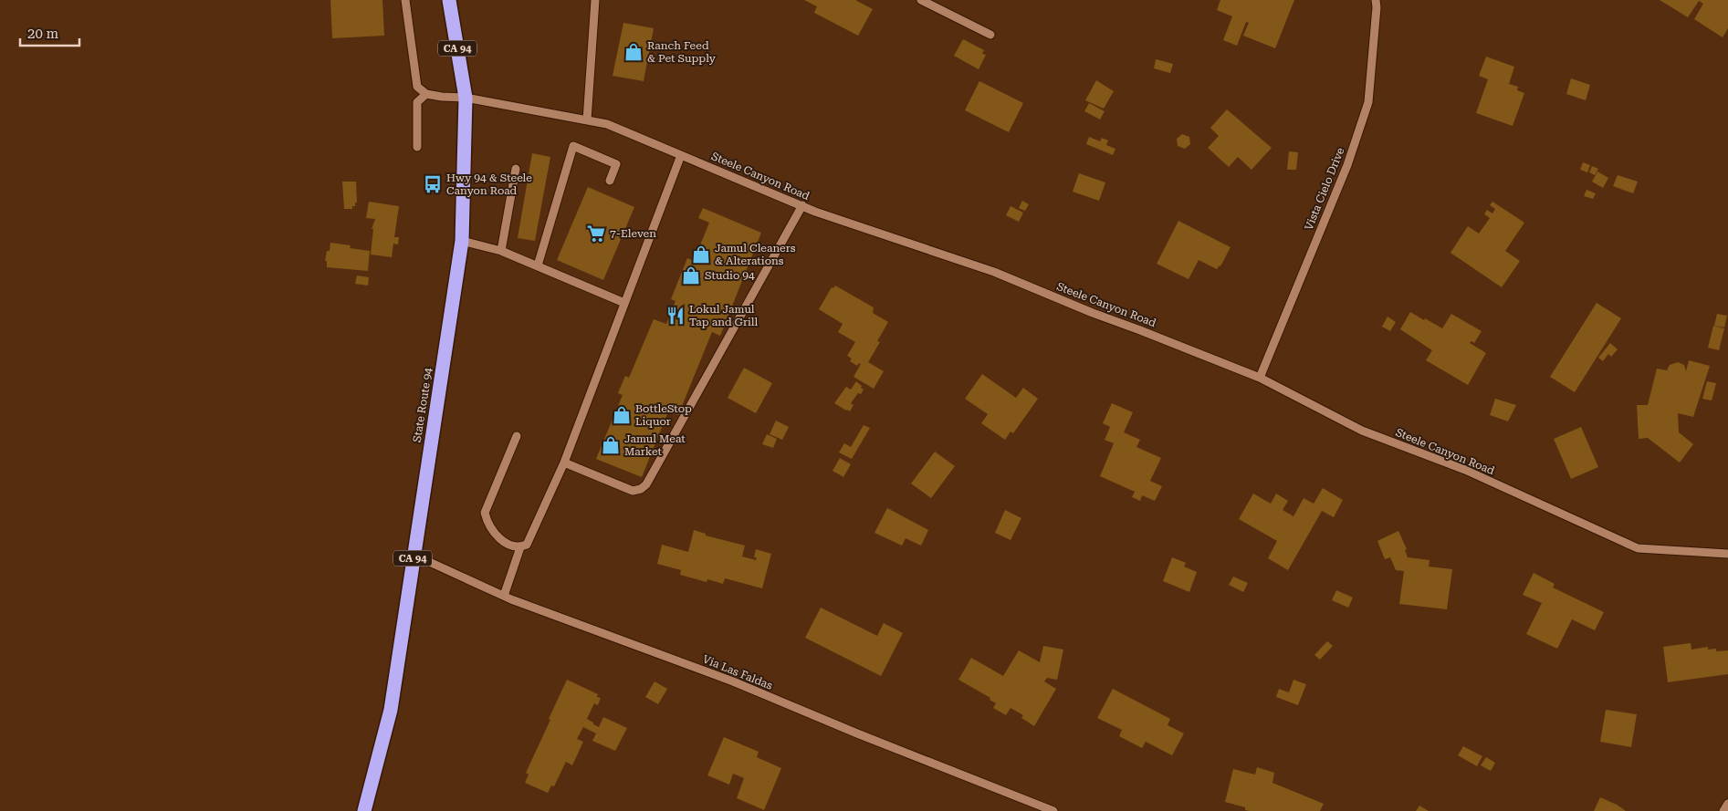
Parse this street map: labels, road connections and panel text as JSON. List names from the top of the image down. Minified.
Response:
{"streets":{"highway":["CA 94","State Route 94"],"street":["Steele Canyon Road","Vista Cielo Drive","Via Las Faldas"]},"crossings":[["Steele Canyon Road","Vista Cielo Drive"],["Steele Canyon Road","State Route 94"],["State Route 94","Via Las Faldas"]],"places":{"shop":["Ranch Feed & Pet Supply","Jamul Cleaners & Alterations","Studio 94","BottleStop Liquor","Jamul Meat Market"],"bus stop":["Hwy 94 & Steele Canyon Road"],"supermarket":["7-Eleven"],"restaurant":["Lokul Jamul Tap and Grill"]},"scale_bar":"20 m"}
